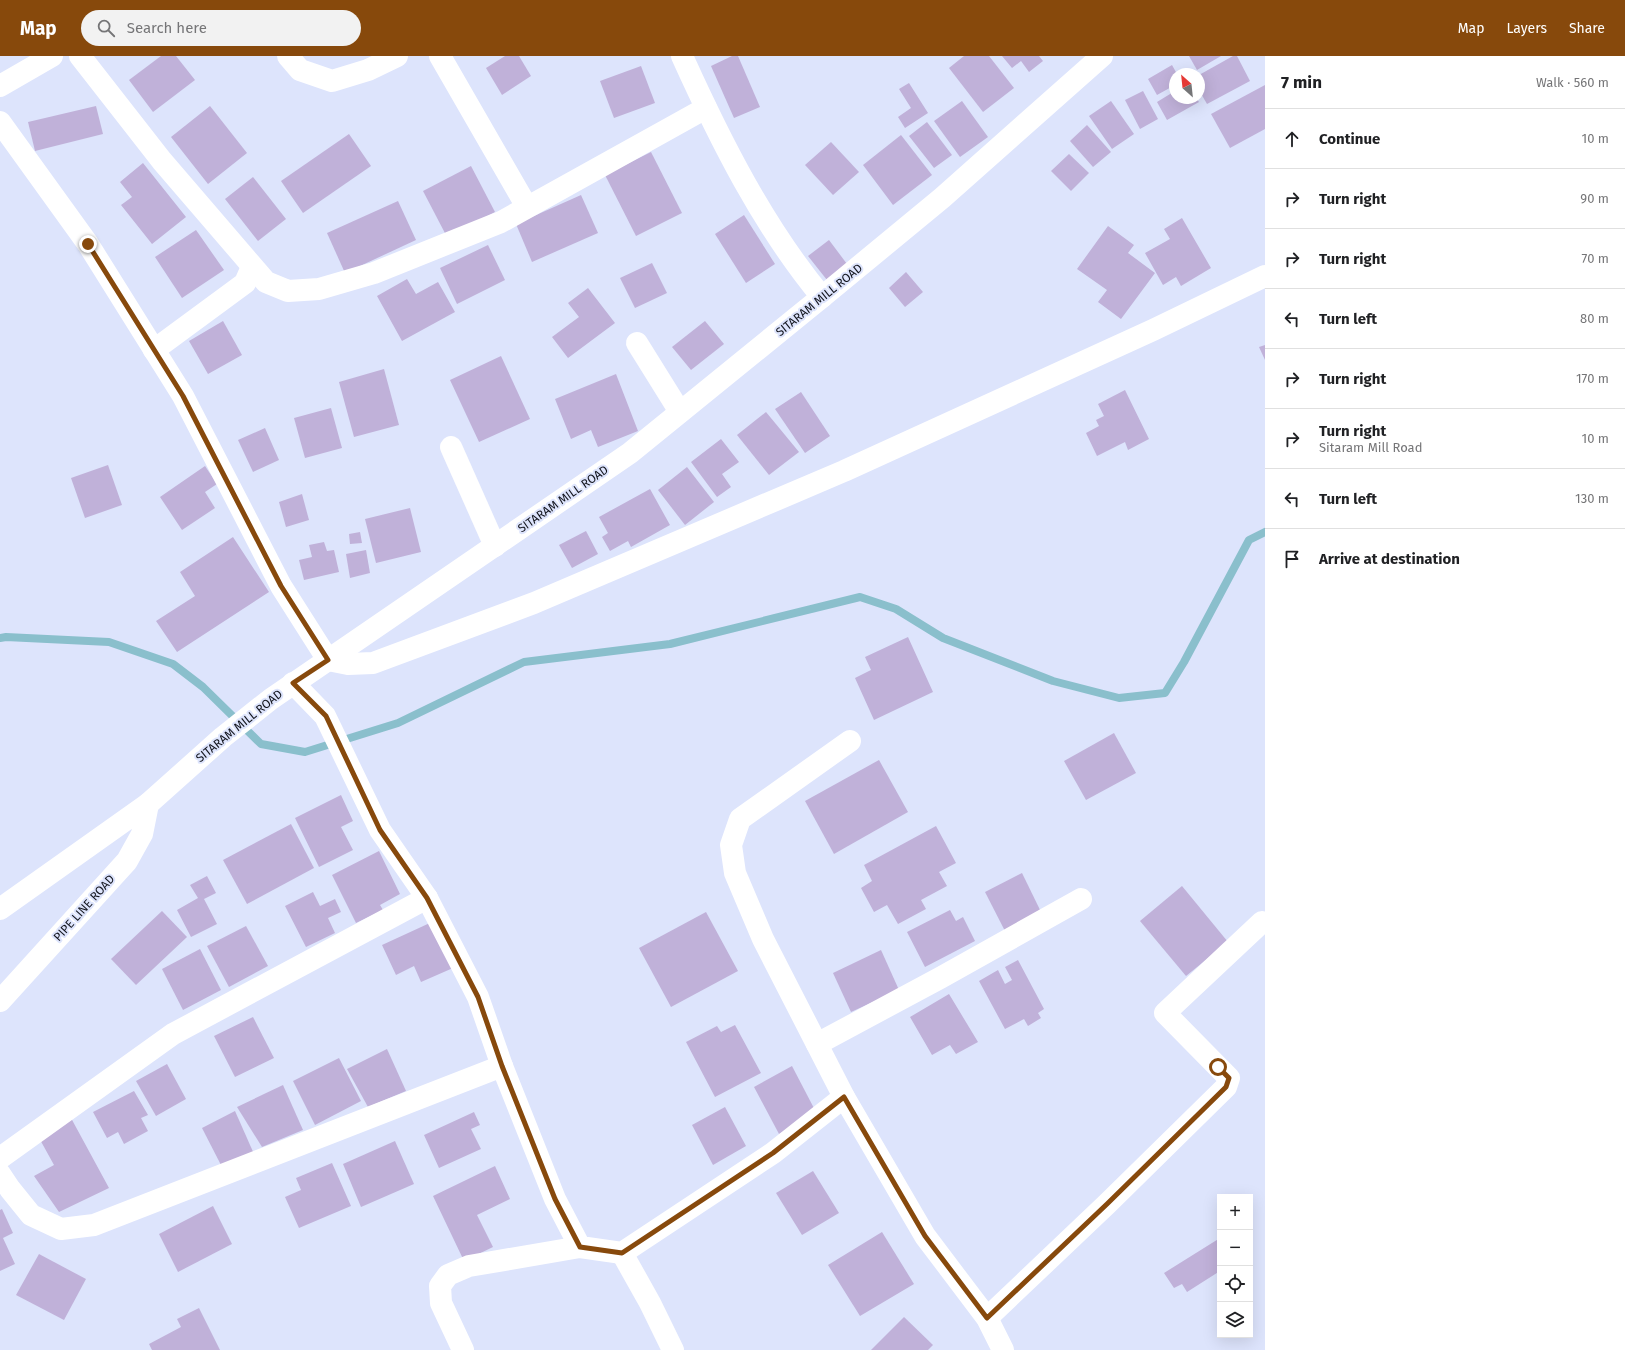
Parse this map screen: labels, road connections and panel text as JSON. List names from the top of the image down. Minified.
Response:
{"streets":{"street":["SITARAM MILL ROAD","PIPE LINE ROAD"]},"crossings":[["SITARAM MILL ROAD","PIPE LINE ROAD"]],"north":"top left","page":{"header":"Map","search":"Search here","nav":["Map","Layers","Share"],"heading":["7 min","Walk · 560 m"],"list":[["Continue","10 m"],["Turn right","90 m"],["Turn right","70 m"],["Turn left","80 m"],["Turn right","170 m"],["Turn right","Sitaram Mill Road","10 m"],["Turn left","130 m"],"Arrive at destination"],"map_buttons":["+","−"]}}
